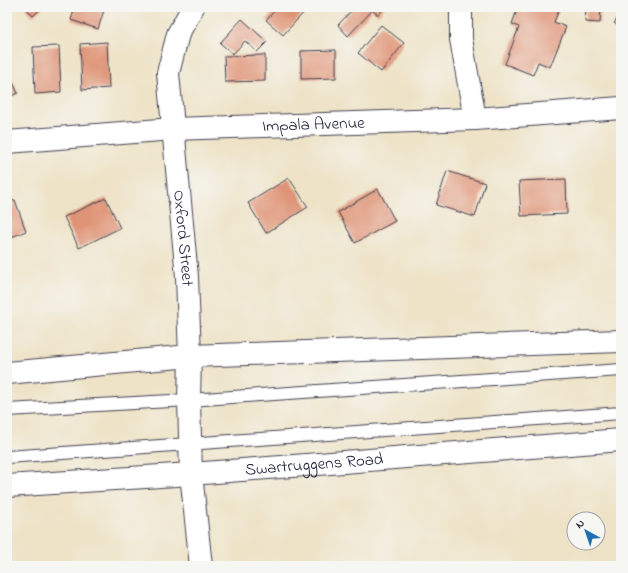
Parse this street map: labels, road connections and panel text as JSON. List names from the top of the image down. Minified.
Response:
{"streets":{"street":["Impala Avenue","Oxford Street","Swartruggens Road"]},"crossings":[["Impala Avenue","Oxford Street"],["Oxford Street","Swartruggens Road"]],"north":"top left"}
